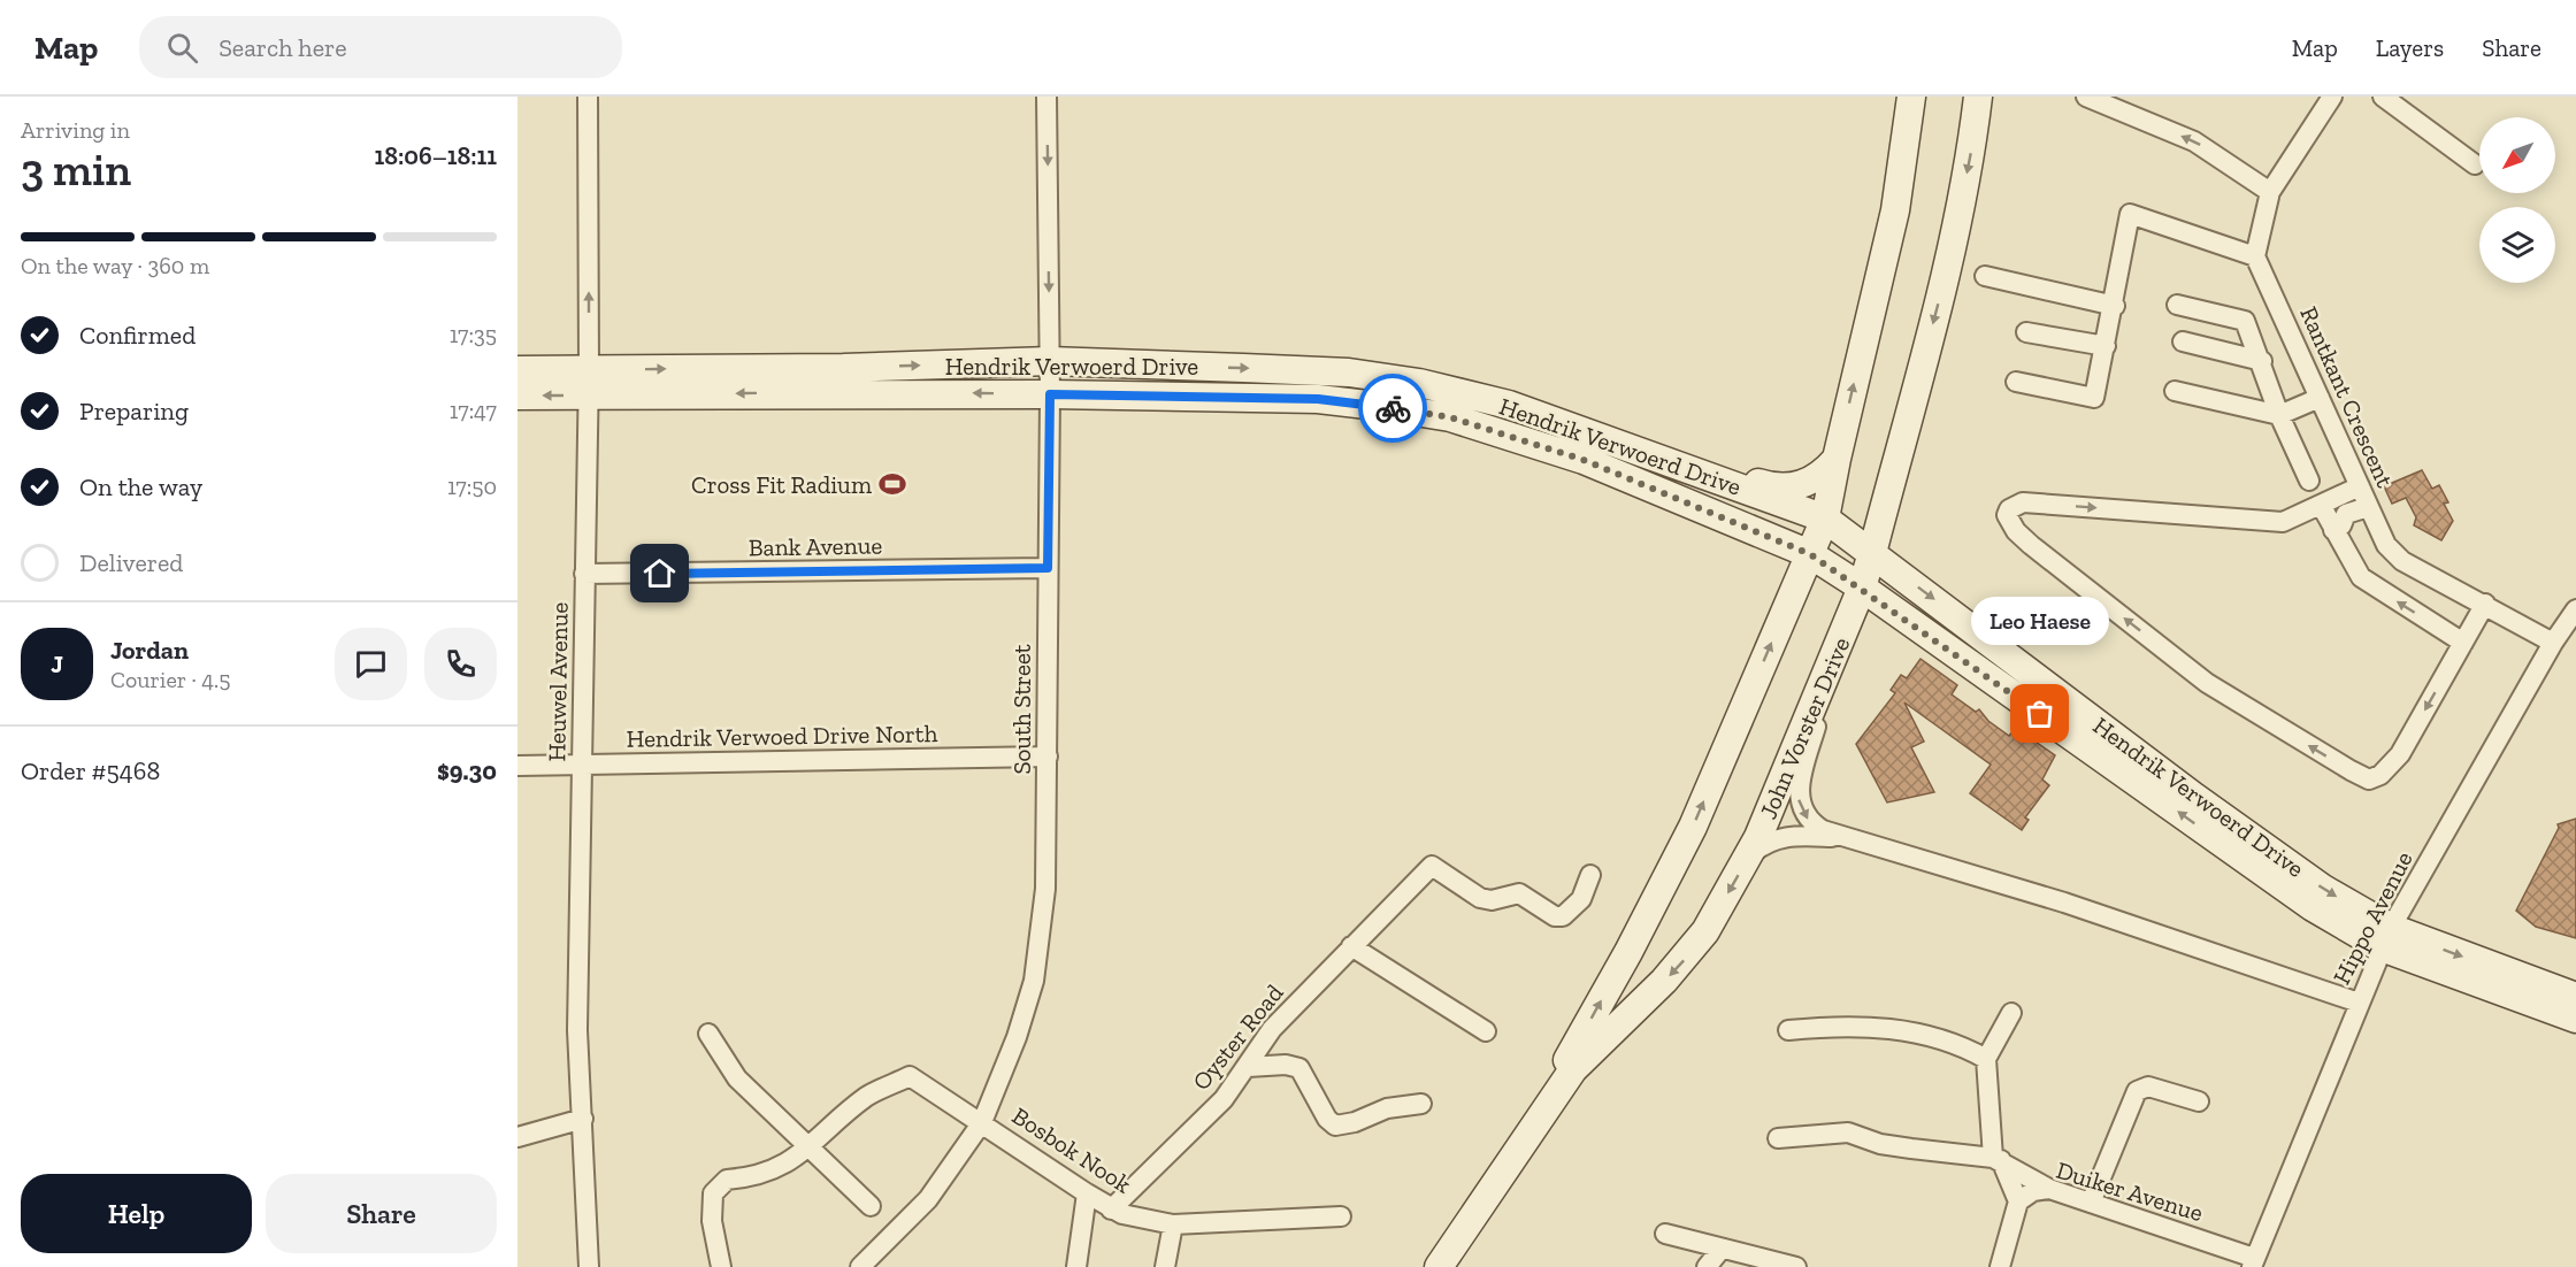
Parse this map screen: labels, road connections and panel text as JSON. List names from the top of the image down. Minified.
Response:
{"streets":{"main road":["Hendrik Verwoerd Drive","John Vorster Drive"],"street":["Rantkant Crescent","Bank Avenue","Heuwel Avenue","South Street","Hendrik Verwoed Drive North","Hippo Avenue","Oyster Road","Bosbok Nook","Duiker Avenue"]},"crossings":[["Hendrik Verwoerd Drive","Heuwel Avenue"],["Hendrik Verwoerd Drive","South Street"],["Hendrik Verwoerd Drive","John Vorster Drive"],["Hendrik Verwoerd Drive","Hippo Avenue"],["Rantkant Crescent","Hippo Avenue"],["Bank Avenue","Heuwel Avenue"],["Bank Avenue","South Street"],["Heuwel Avenue","Hendrik Verwoed Drive North"],["South Street","Hendrik Verwoed Drive North"],["South Street","Bosbok Nook"],["Hippo Avenue","Duiker Avenue"],["Oyster Road","Bosbok Nook"]],"places":{"sports":["Cross Fit Radium"],"other":["Leo Haese"]},"north":"bottom left","page":{"header":"Map","search":"Search here","nav":["Map","Layers","Share"],"heading":["3 min","Arriving in","18:06–18:11"],"panel":["Jordan","Courier · 4.5","Order #5468","$9.30"],"bar":"On the way · 360 m","list":[["Confirmed","17:35"],["Preparing","17:47"],["On the way","17:50"],"Delivered"],"bubble":"Leo Haese","round":"J","buttons":["Help","Share"]}}
